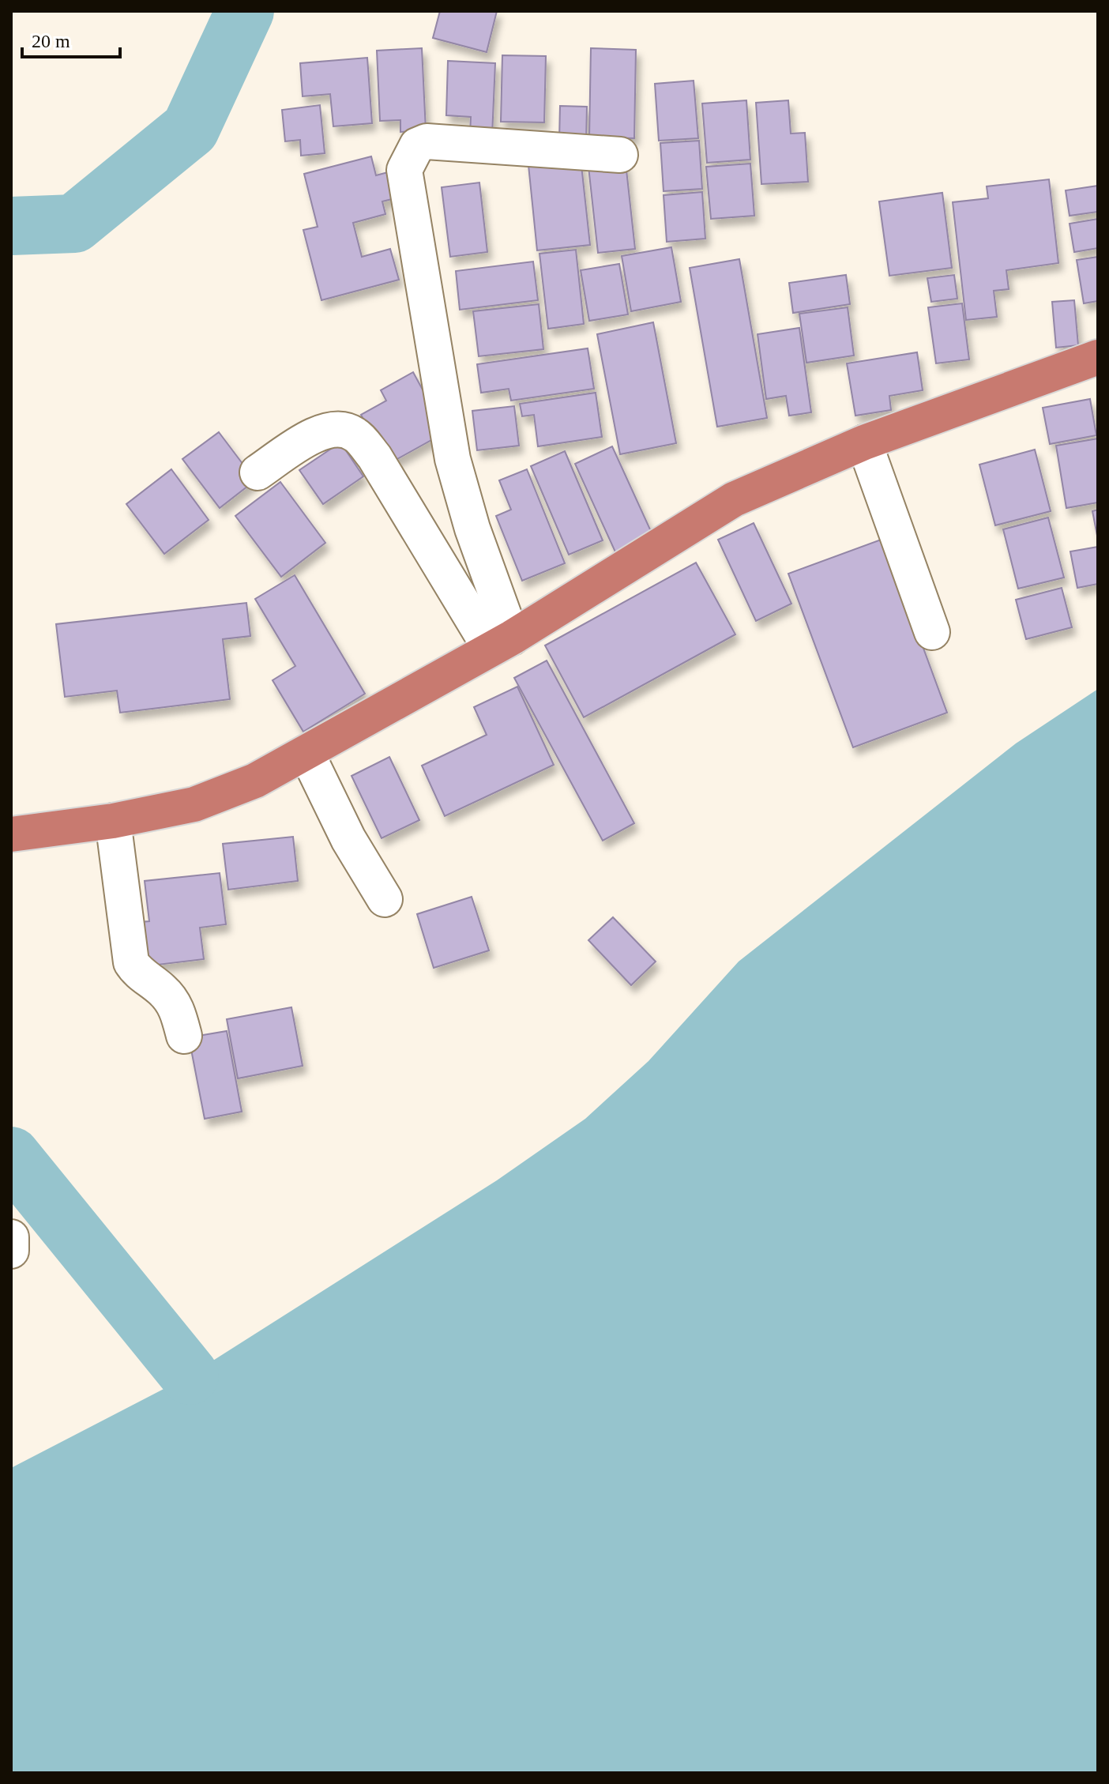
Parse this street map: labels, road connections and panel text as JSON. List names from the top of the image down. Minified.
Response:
{"scale_bar":"20 m"}
